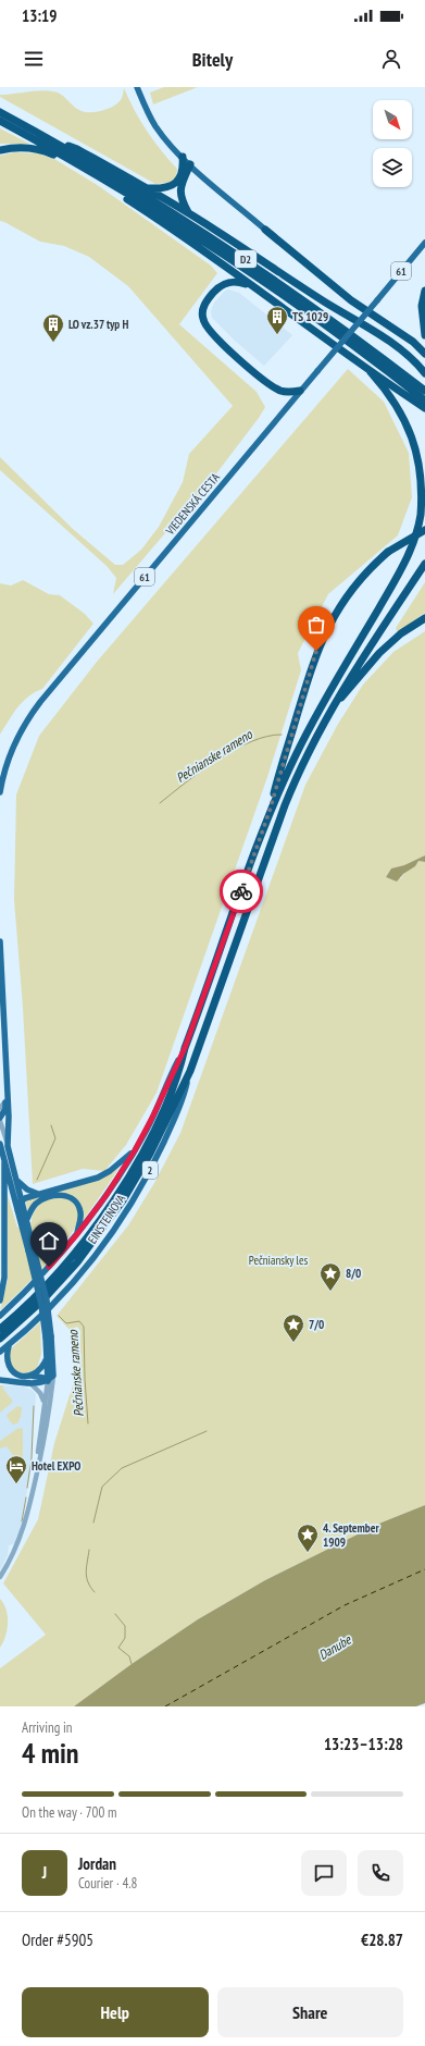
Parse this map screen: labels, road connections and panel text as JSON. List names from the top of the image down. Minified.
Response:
{"streets":{"highway":["D2"],"main road":["61","VIEDENSKÁ CESTA","2","EINSTEINOVA"]},"crossings":[["2","EINSTEINOVA"]],"water":["Pečnianske rameno","Danube"],"parks":["Pečniansky les"],"places":{"building":["TS 1029","LO vz.37 typ H"],"place":["8/0","7/0","4. September 1909"],"hotel":["Hotel EXPO"]},"north":"bottom right","page":{"status":"13:19","header":"Bitely","heading":["4 min","Arriving in","13:23–13:28"],"panel":["Jordan","Courier · 4.8","Order #5905","€28.87"],"bar":"On the way · 700 m","round":"J","buttons":["Help","Share"]}}
